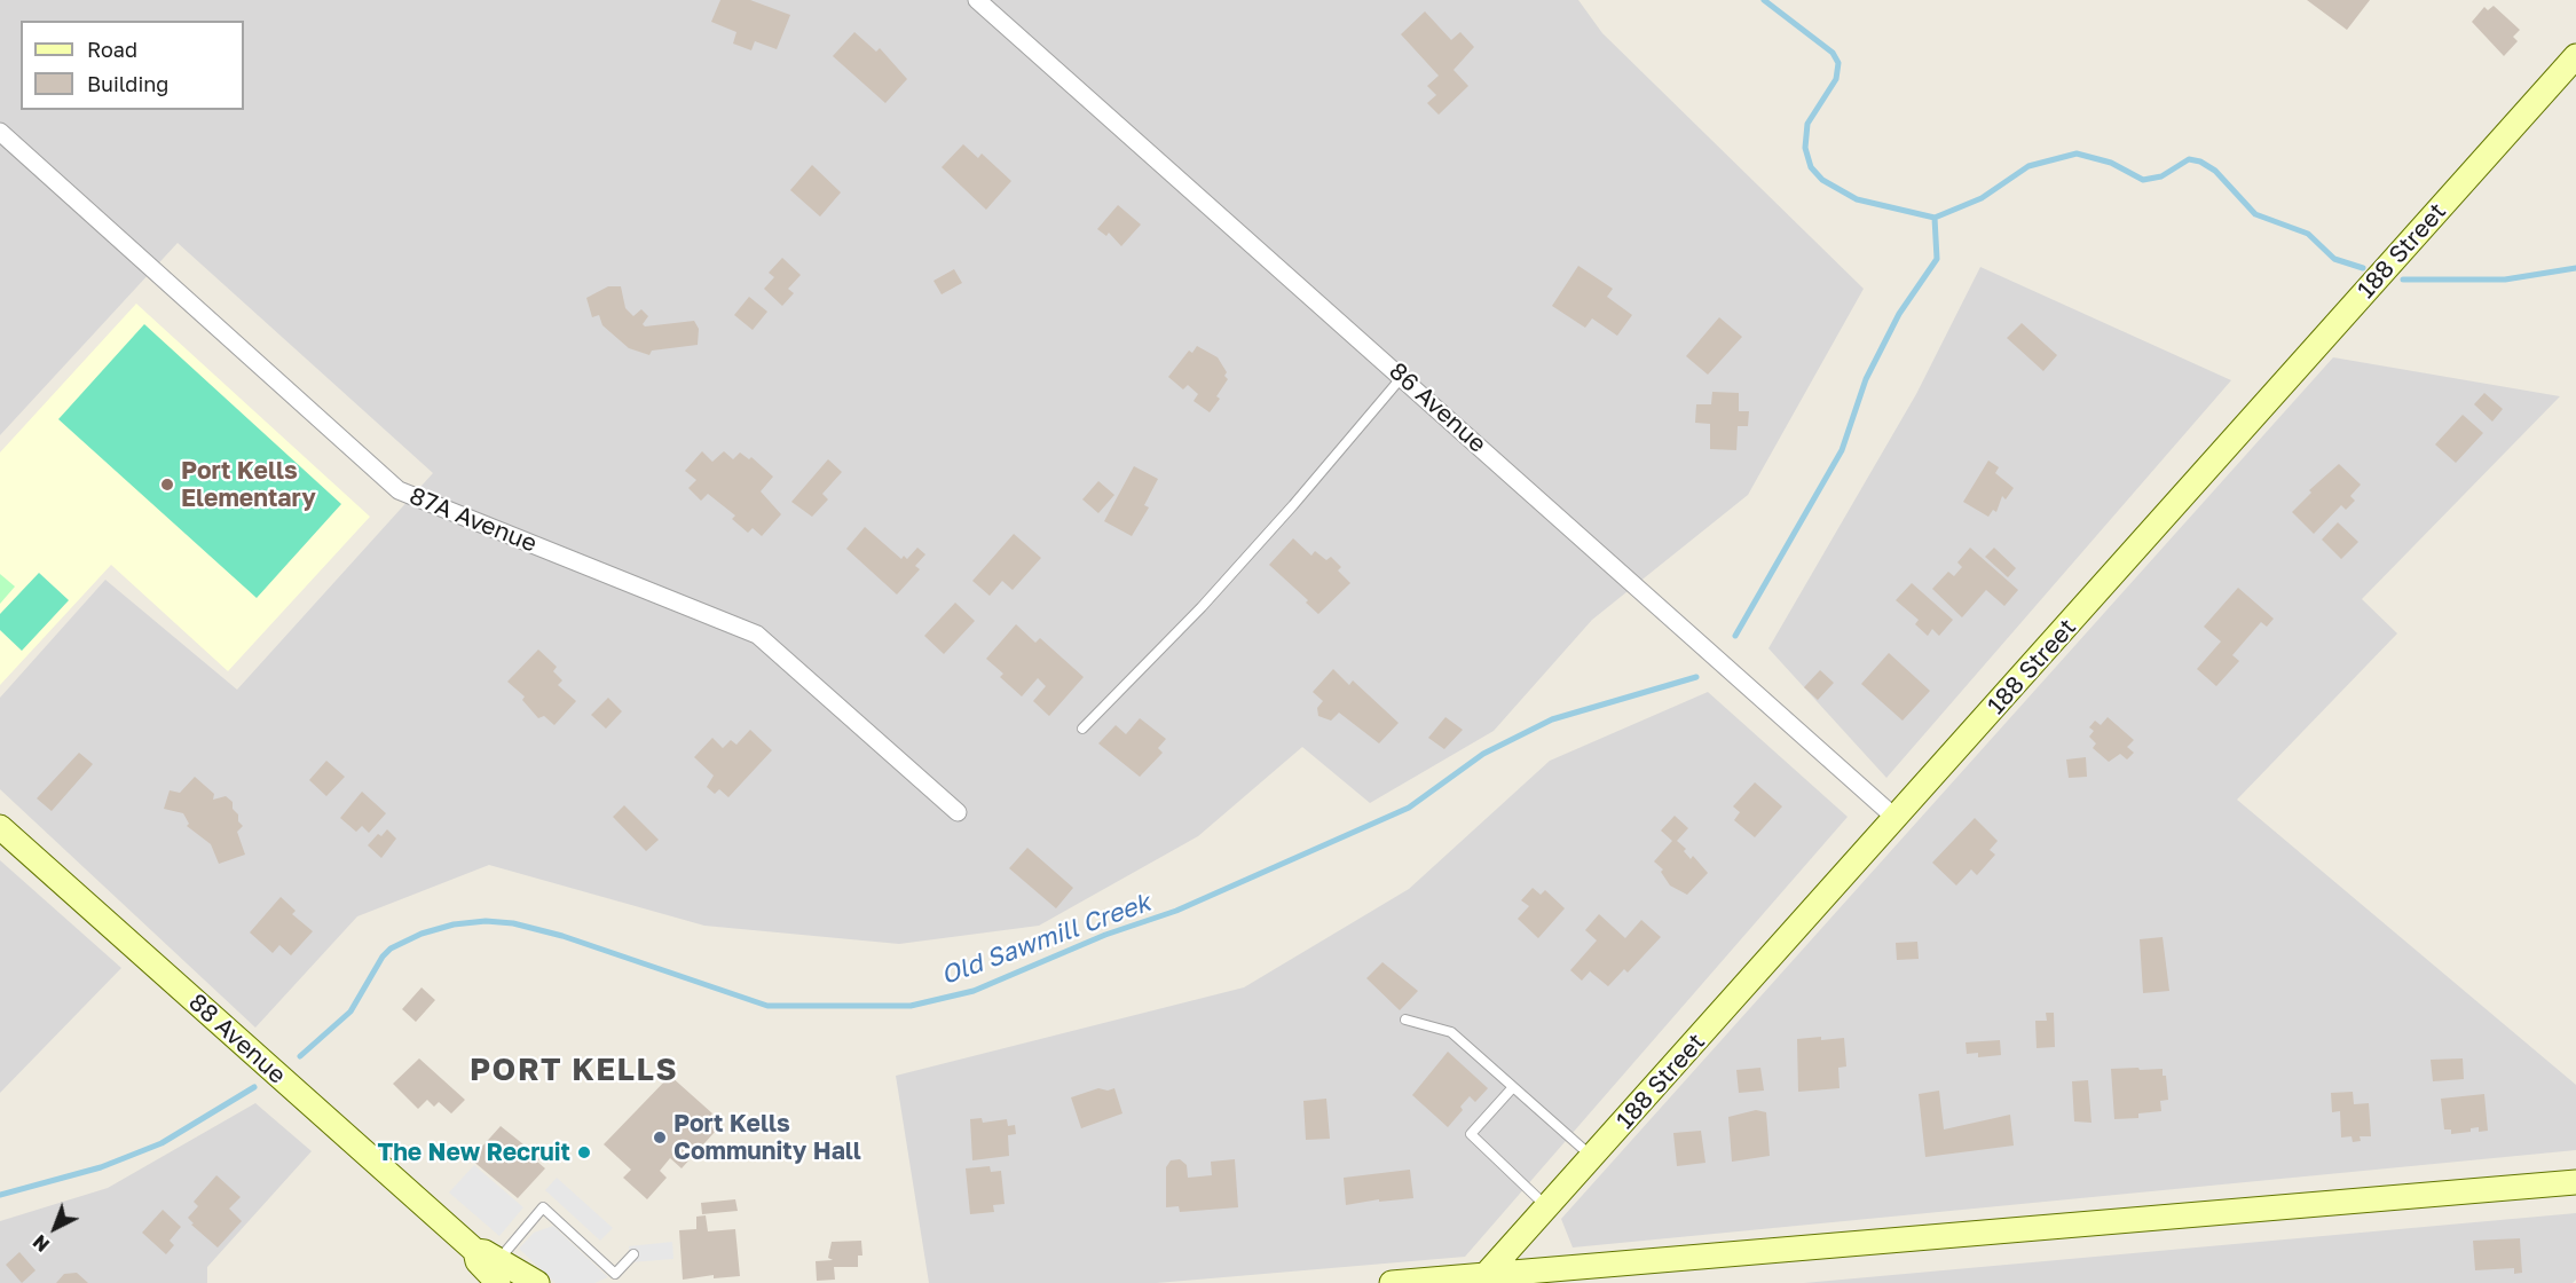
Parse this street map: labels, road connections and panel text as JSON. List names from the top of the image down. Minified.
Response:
{"streets":{"main road":["188 Street","88 Avenue"],"street":["86 Avenue","87A Avenue"]},"crossings":[["188 Street","86 Avenue"]],"districts":["PORT KELLS"],"water":["Old Sawmill Creek"],"places":["Port Kells Elementary","Port Kells Community Hall","The New Recruit"],"legend":["Road","Building"],"north":"bottom left"}
